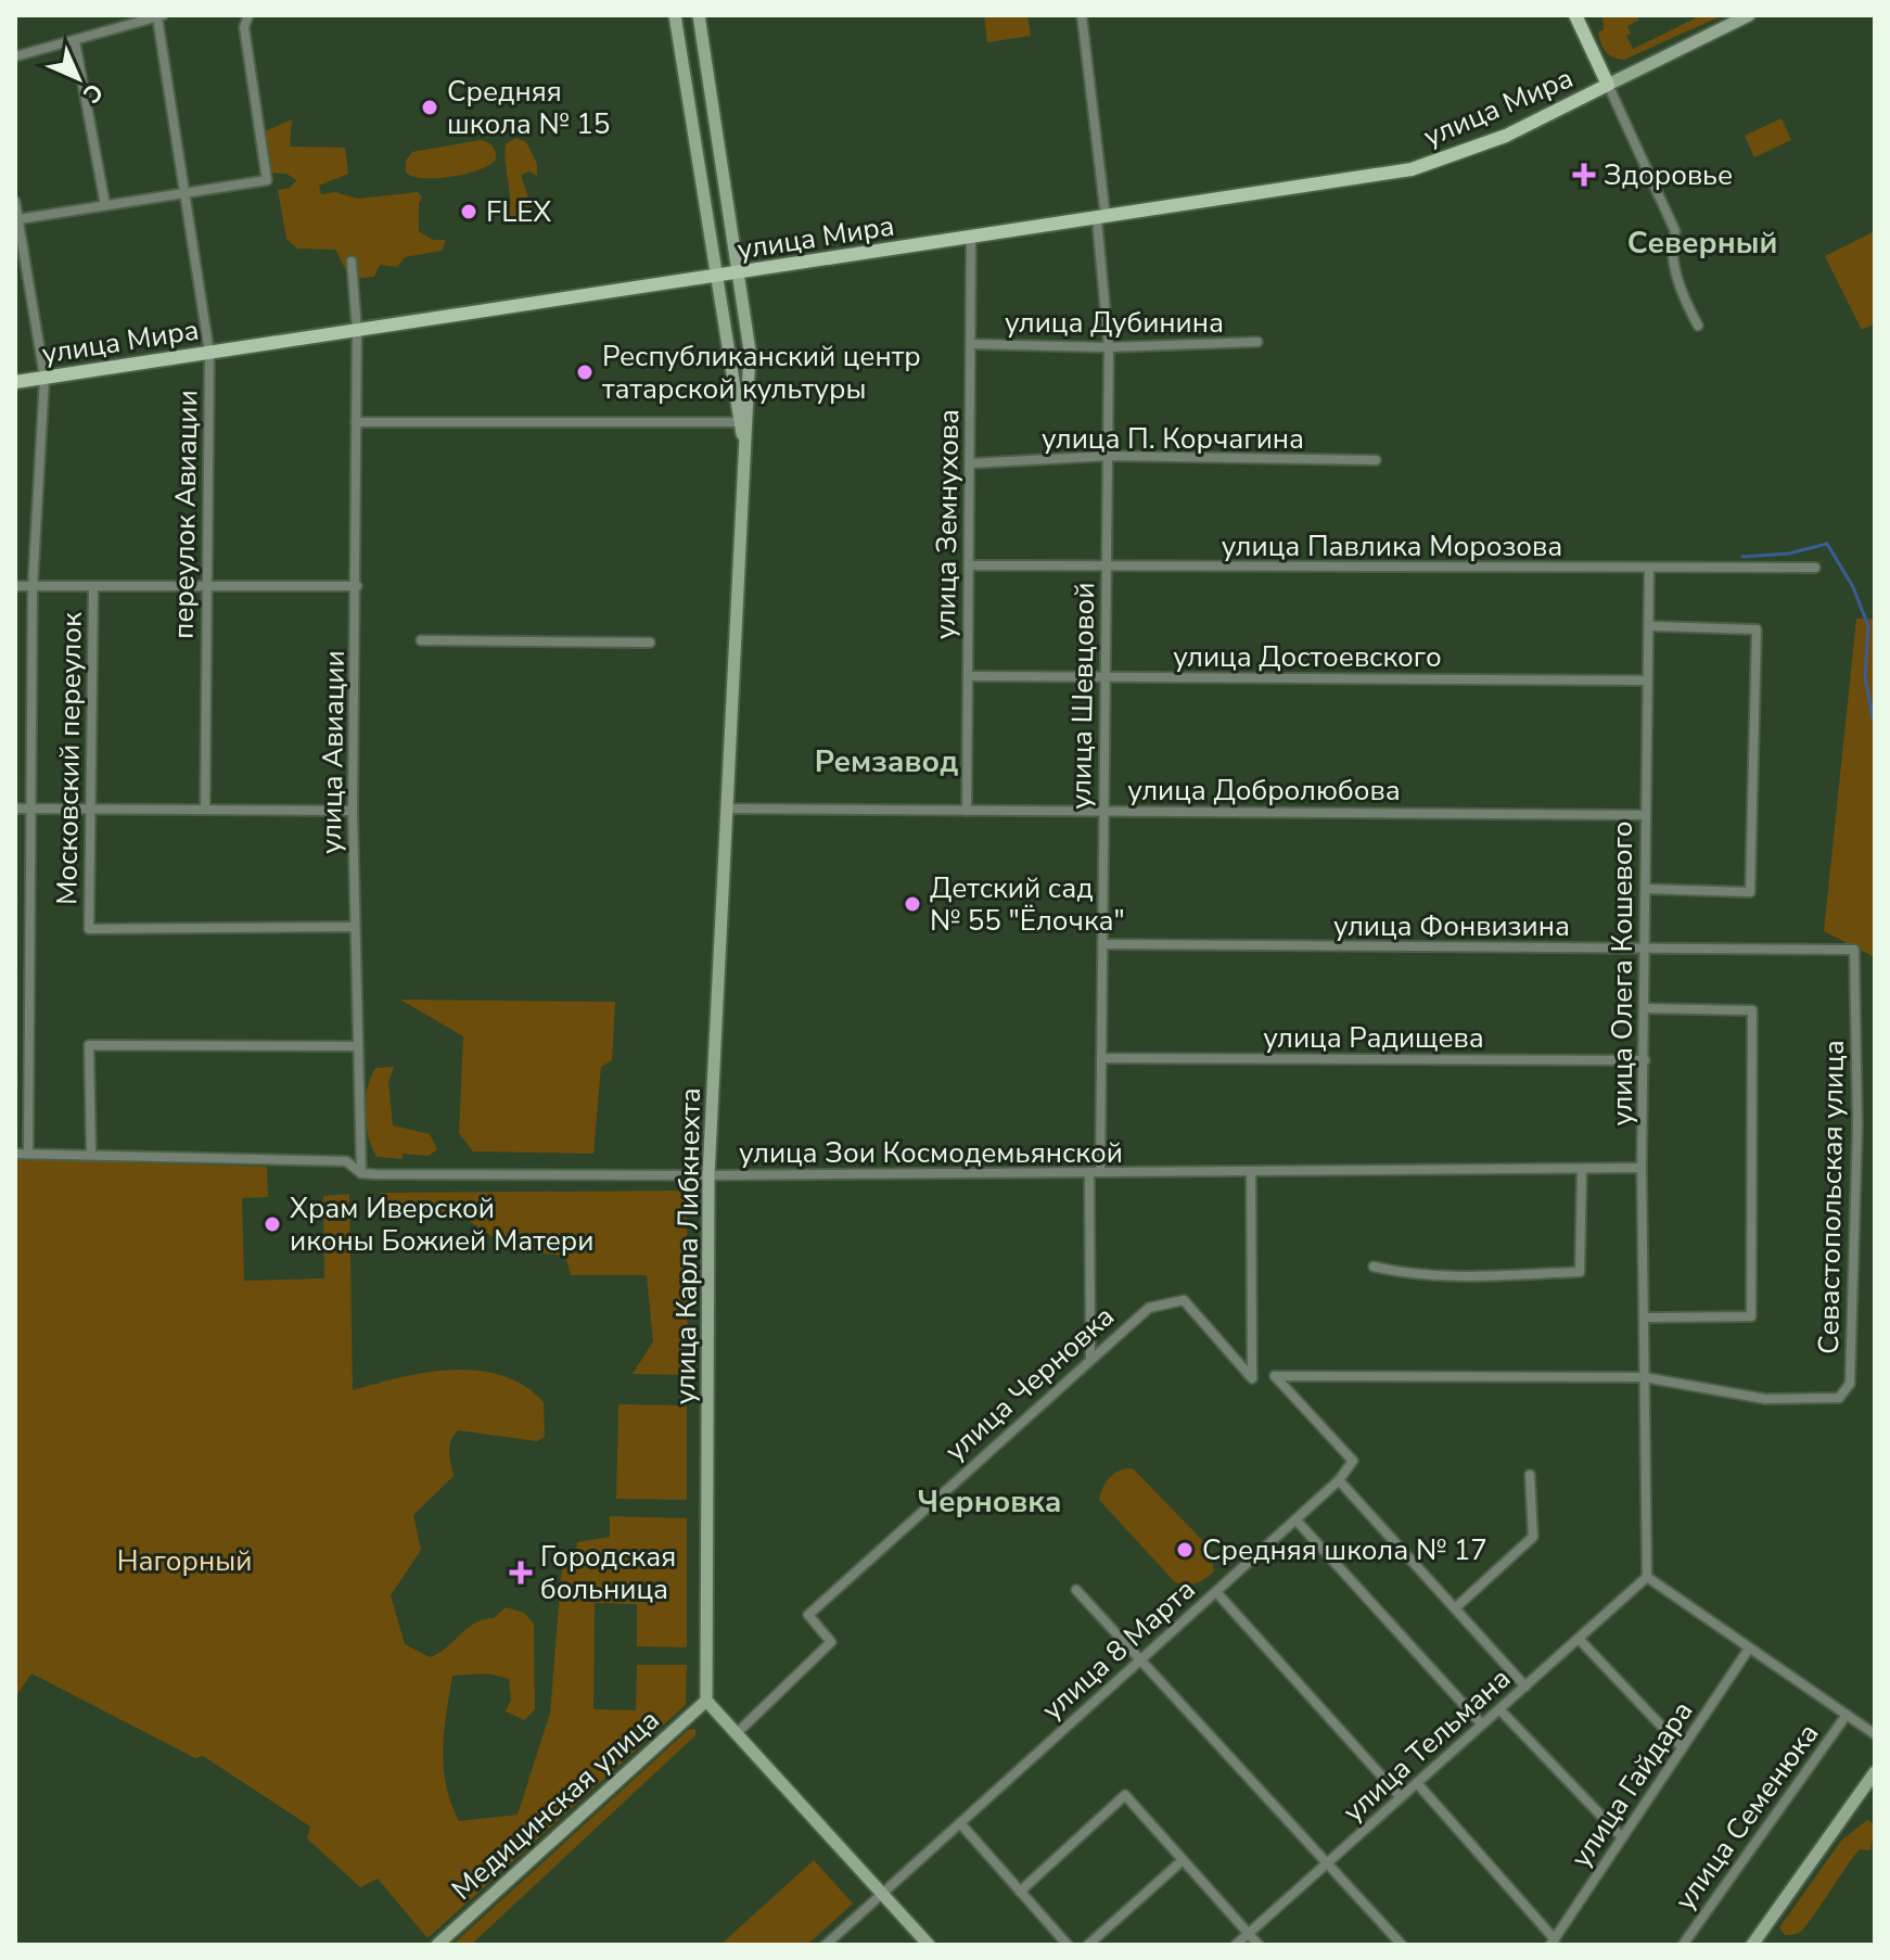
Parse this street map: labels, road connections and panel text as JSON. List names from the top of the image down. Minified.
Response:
{"streets":{"main road":["улица Мира","улица Карла Либкнехта","Медицинская улица"],"street":["улица Дубинина","улица П. Корчагина","переулок Авиации","улица Земнухова","улица Павлика Морозова","улица Достоевского","улица Шевцовой","улица Авиации","Московский переулок","улица Добролюбова","улица Фонвизина","улица Олега Кошевого","улица Радищева","улица Зои Космодемьянской","Севастопольская улица","улица Черновка","улица 8 Марта","улица Тельмана","улица Гайдара","улица Семенюка"]},"crossings":[["улица Мира","переулок Авиации"],["улица Мира","улица Земнухова"],["улица Мира","улица Шевцовой"],["улица Мира","улица Авиации"],["улица Мира","улица Карла Либкнехта"],["улица Дубинина","улица Земнухова"],["улица Дубинина","улица Шевцовой"],["улица П. Корчагина","улица Земнухова"],["улица П. Корчагина","улица Шевцовой"],["улица Земнухова","улица Павлика Морозова"],["улица Земнухова","улица Достоевского"],["улица Земнухова","улица Добролюбова"],["улица Павлика Морозова","улица Шевцовой"],["улица Павлика Морозова","улица Олега Кошевого"],["улица Достоевского","улица Шевцовой"],["улица Достоевского","улица Олега Кошевого"],["улица Шевцовой","улица Добролюбова"],["улица Шевцовой","улица Фонвизина"],["улица Шевцовой","улица Радищева"],["улица Шевцовой","улица Зои Космодемьянской"],["улица Шевцовой","улица Черновка"],["улица Авиации","Московский переулок"],["улица Авиации","улица Зои Космодемьянской"],["улица Добролюбова","улица Олега Кошевого"],["улица Добролюбова","улица Карла Либкнехта"],["улица Фонвизина","улица Олега Кошевого"],["улица Фонвизина","Севастопольская улица"],["улица Олега Кошевого","улица Радищева"],["улица Олега Кошевого","улица Зои Космодемьянской"],["улица Олега Кошевого","Севастопольская улица"],["улица Олега Кошевого","улица Тельмана"],["улица Зои Космодемьянской","улица Карла Либкнехта"],["улица Зои Космодемьянской","улица Черновка"],["Севастопольская улица","улица 8 Марта"],["улица Карла Либкнехта","Медицинская улица"]],"districts":["Северный","Ремзавод","Черновка"],"parks":["Нагорный"],"places":{"other":["Средняя школа № 15","FLEX","Республиканский центр татарской культуры","Детский сад № 55 \"Ёлочка\"","Храм Иверской иконы Божией Матери","Средняя школа № 17"],"health":["Здоровье","Городская больница"]},"north":"bottom right"}
